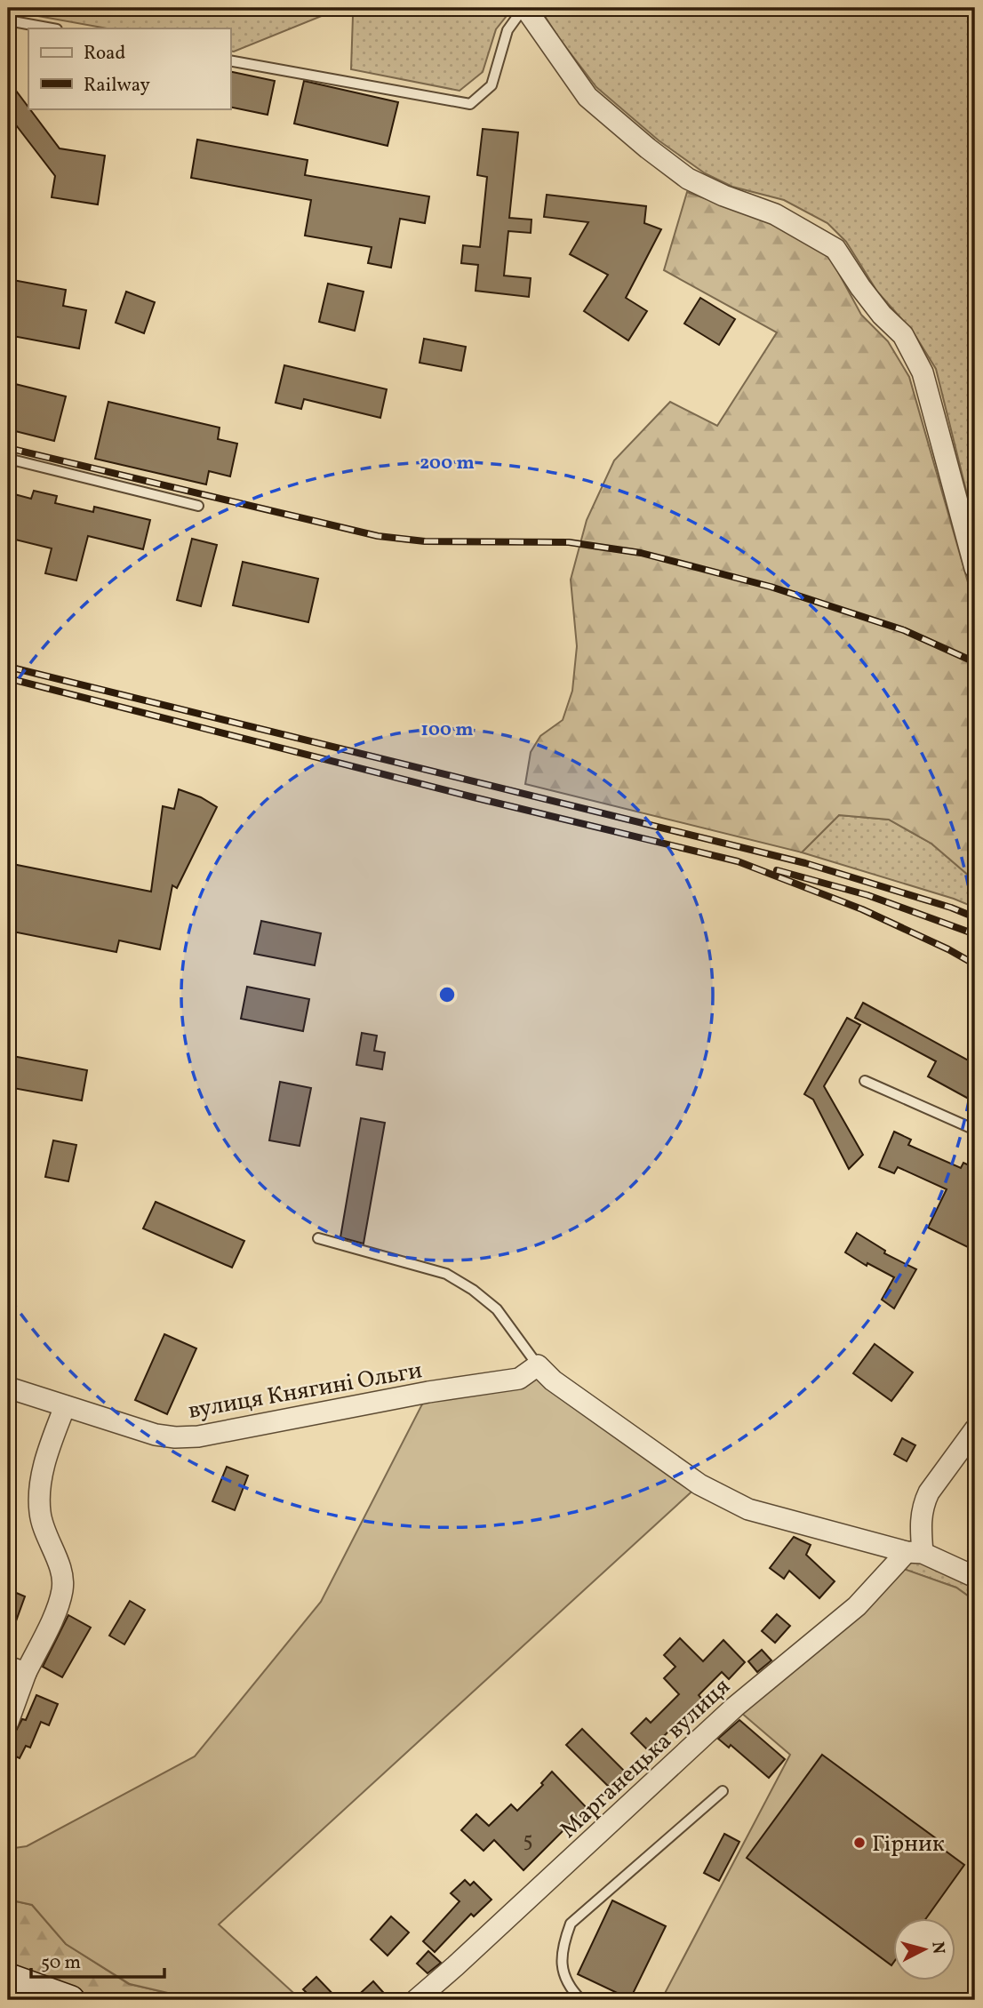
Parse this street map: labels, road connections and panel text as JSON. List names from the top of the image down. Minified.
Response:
{"streets":{"street":["вулиця Княгині Ольги","Марганецька вулиця"]},"places":["Гірник"],"house_numbers":["5"],"legend":["Road","Railway"],"scale_bar":"50 m","north":"right","rings":["200 m","100 m"]}
